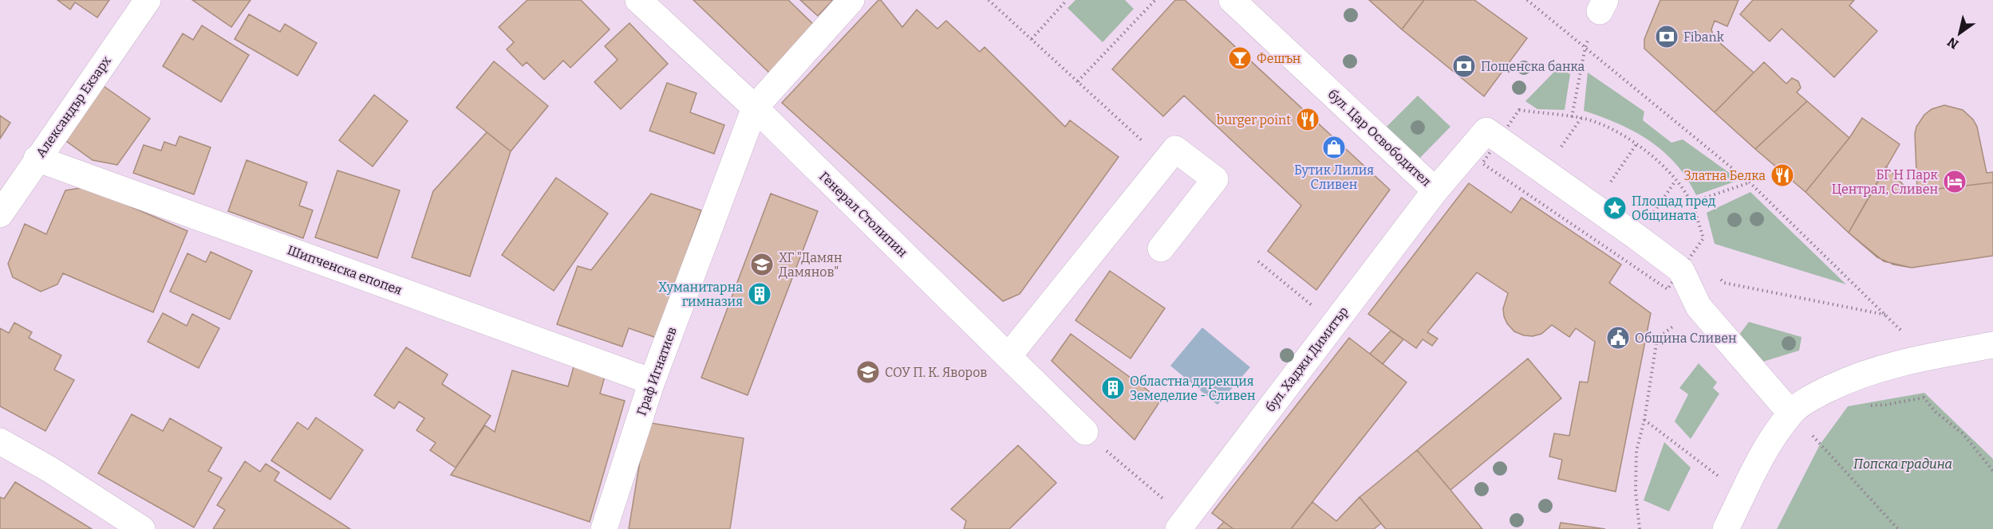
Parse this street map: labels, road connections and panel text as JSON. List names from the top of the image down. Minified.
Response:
{"streets":{"street":["Александър Екзарх","бул. Цар Освободител","Генерал Столипин","Шипченска епопея","бул. Хаджи Димитър","Граф Игнатиев"]},"crossings":[["Александър Екзарх","Шипченска епопея"],["бул. Цар Освободител","бул. Хаджи Димитър"],["Генерал Столипин","Граф Игнатиев"],["Шипченска епопея","Граф Игнатиев"]],"parks":["Попска градина"],"places":{"bank":["Fibank","Пощенска банка"],"bar":["Фешън"],"restaurant":["burger point","Златна Белка"],"shop":["Бутик Лилия Сливен"],"hotel":["БГ H Парк Централ, Сливен"],"place":["Площад пред Общината"],"school or university":["ХГ \"Дамян Дамянов\"","СОУ П. К. Яворов"],"building":["Хуманитарна гимназия","Областна дирекция Земеделие - Сливен"],"public building":["Община Сливен"]},"north":"bottom left"}
